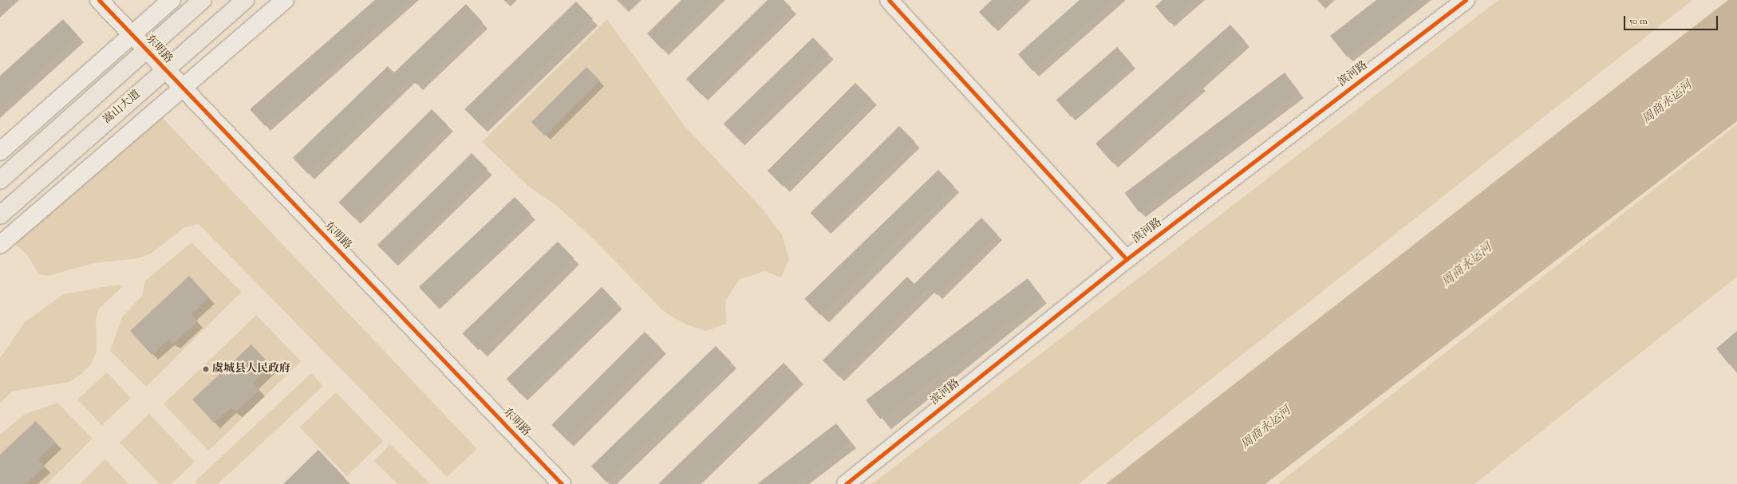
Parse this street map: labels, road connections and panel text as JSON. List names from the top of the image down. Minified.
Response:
{"streets":{"main road":["嵩山大道"],"street":["东明路","滨河路"]},"crossings":[["东明路","嵩山大道"]],"water":["周商永运河"],"places":["虞城县人民政府"],"scale_bar":"50 m"}
